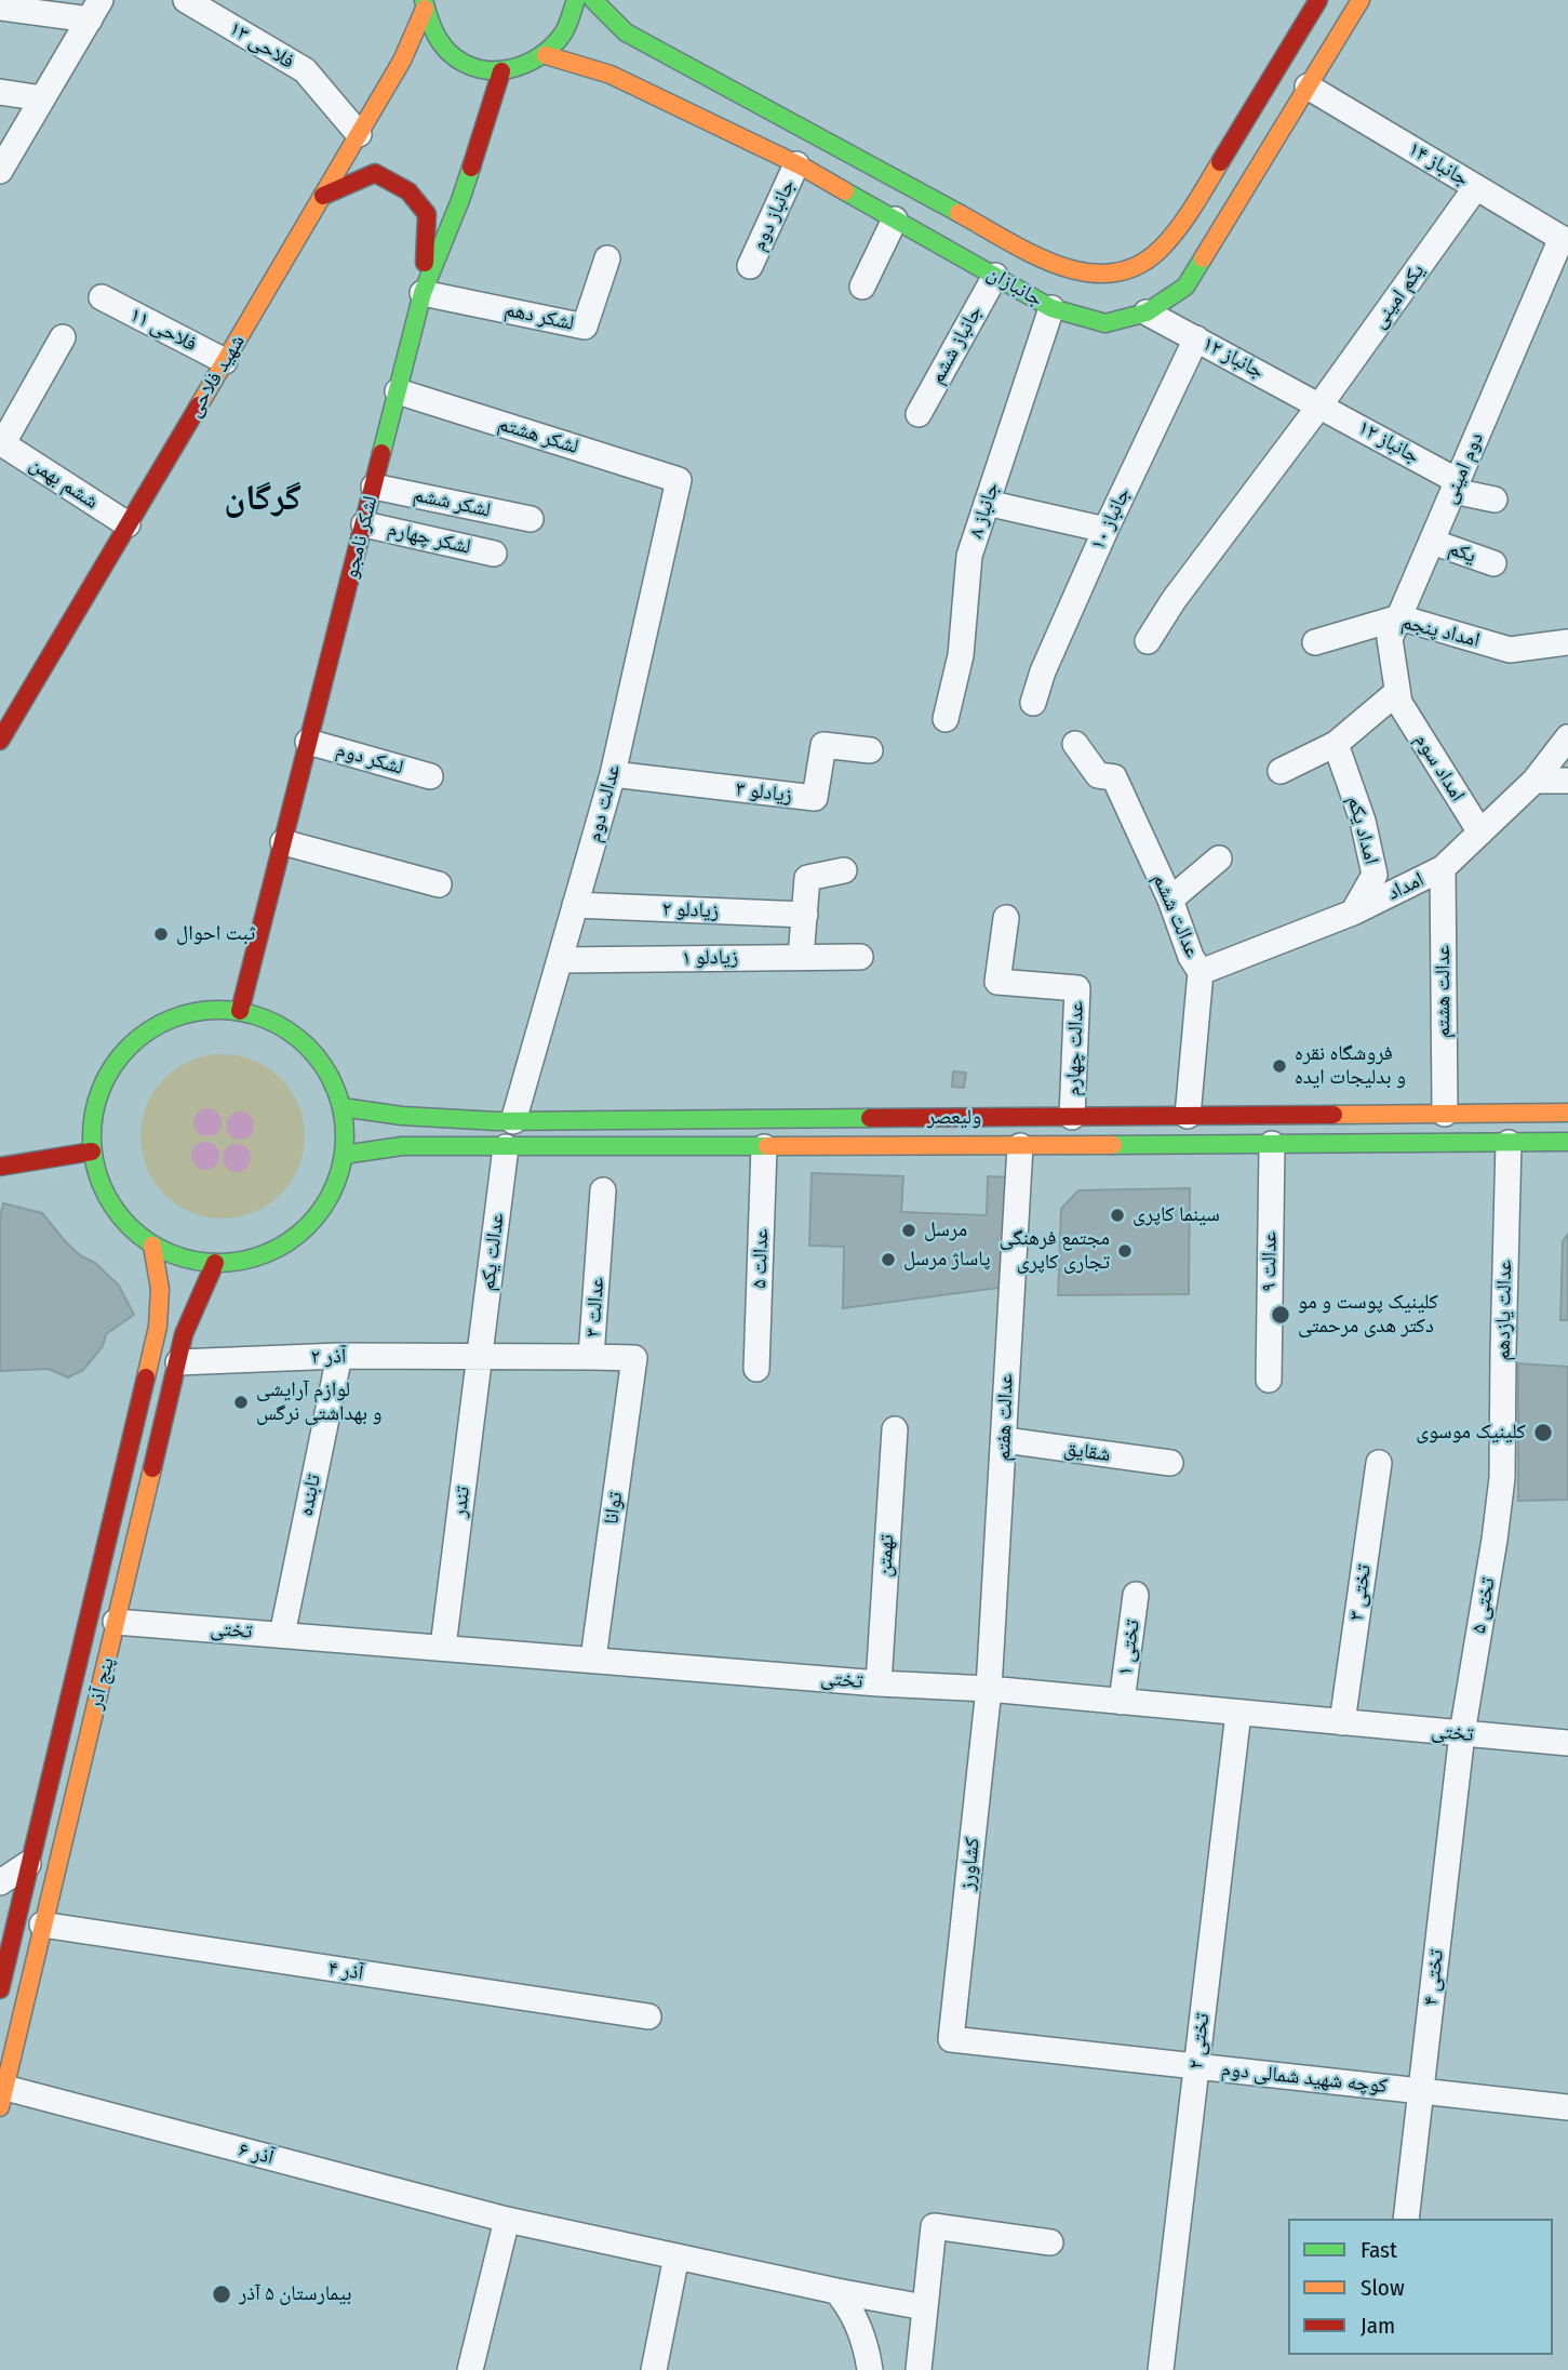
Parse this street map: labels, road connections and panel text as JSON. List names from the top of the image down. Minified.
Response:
{"streets":{"main road":["جانبازان","شهید فلاحی","لشکر نامجو","ولیعصر","پنج آذر"],"street":["۱۳ فلاحی","جانباز ۱۴","جانباز دوم","یکم امینی","لشکر دهم","۱۱ فلاحی","جانباز ششم","۱۲ جانباز","لشکر هشتم","جانباز ۱۲","دوم امینی","ششم بهمن","لشکر ششم","جانباز ۸","۱۰ جانباز","لشکر چهارم","یکم","امداد پنجم","لشکر دوم","امداد سوم","زیادلو ۳","عدالت دوم","امداد یکم","امداد","زیادلو ۲","عدالت ششم","زیادلو ۱","عدالت هشتم","عدالت چهارم","عدالت یکم","عدالت ۵","عدالت ۹","عدالت ۳","عدالت یازدهم","۲ آذر","عدالت هفتم","شقایق","تابنده","تندر","توانا","تهمتن","تختی ۳","۵ تختی","تختی","۱ تختی","کشاورز","آذر ۴","تختی ۴","تختی ۲","کوچه شهید شمالی دوم","آذر ۶"]},"crossings":[["۱۳ فلاحی","شهید فلاحی"],["جانباز ۱۴","جانبازان"],["جانباز ۱۴","یکم امینی"],["جانباز ۱۴","دوم امینی"],["جانباز دوم","جانبازان"],["جانبازان","جانباز ششم"],["جانبازان","۱۲ جانباز"],["جانبازان","جانباز ۸"],["یکم امینی","۱۲ جانباز"],["یکم امینی","جانباز ۱۲"],["لشکر دهم","لشکر نامجو"],["۱۱ فلاحی","شهید فلاحی"],["۱۲ جانباز","جانباز ۱۲"],["۱۲ جانباز","۱۰ جانباز"],["شهید فلاحی","ششم بهمن"],["لشکر هشتم","لشکر نامجو"],["لشکر هشتم","عدالت دوم"],["جانباز ۱۲","دوم امینی"],["دوم امینی","یکم"],["دوم امینی","امداد پنجم"],["دوم امینی","امداد سوم"],["لشکر ششم","لشکر نامجو"],["لشکر نامجو","لشکر چهارم"],["لشکر نامجو","لشکر دوم"],["لشکر نامجو","ولیعصر"],["لشکر نامجو","پنج آذر"],["امداد سوم","امداد"],["زیادلو ۳","عدالت دوم"],["عدالت دوم","زیادلو ۲"],["عدالت دوم","زیادلو ۱"],["عدالت دوم","ولیعصر"],["امداد یکم","امداد"],["امداد","عدالت ششم"],["امداد","عدالت هشتم"],["عدالت ششم","ولیعصر"],["عدالت هشتم","ولیعصر"],["عدالت چهارم","ولیعصر"],["ولیعصر","عدالت یکم"],["ولیعصر","عدالت ۵"],["ولیعصر","عدالت ۹"],["ولیعصر","عدالت یازدهم"],["ولیعصر","عدالت هفتم"],["ولیعصر","پنج آذر"],["عدالت یکم","عدالت ۳"],["عدالت یکم","۲ آذر"],["عدالت یکم","تندر"],["عدالت ۳","۲ آذر"],["عدالت ۳","تندر"],["عدالت ۳","توانا"],["عدالت یازدهم","۵ تختی"],["۲ آذر","تابنده"],["۲ آذر","تندر"],["۲ آذر","پنج آذر"],["عدالت هفتم","شقایق"],["عدالت هفتم","تختی"],["عدالت هفتم","کشاورز"],["تابنده","تختی"],["تندر","تختی"],["توانا","تختی"],["تهمتن","تختی"],["تختی ۳","تختی"],["۵ تختی","تختی"],["۵ تختی","تختی ۴"],["تختی","۱ تختی"],["تختی","پنج آذر"],["تختی","کشاورز"],["تختی","تختی ۴"],["تختی","تختی ۲"],["پنج آذر","آذر ۴"],["پنج آذر","آذر ۶"],["کشاورز","کوچه شهید شمالی دوم"],["تختی ۴","کوچه شهید شمالی دوم"],["تختی ۲","کوچه شهید شمالی دوم"]],"districts":["گرگان"],"places":["ثبت احوال","فروشگاه نقره و بدلیجات ایده","سینما کاپری","مرسل","مجتمع فرهنگی تجاری کاپری","پاساژ مرسل","کلینیک پوست و مو دکتر هدی مرحمتی","لوازم آرایشی و بهداشتی نرگس","کلینیک موسوی","بیمارستان ۵ آذر"],"legend":["Fast","Slow","Jam"]}
